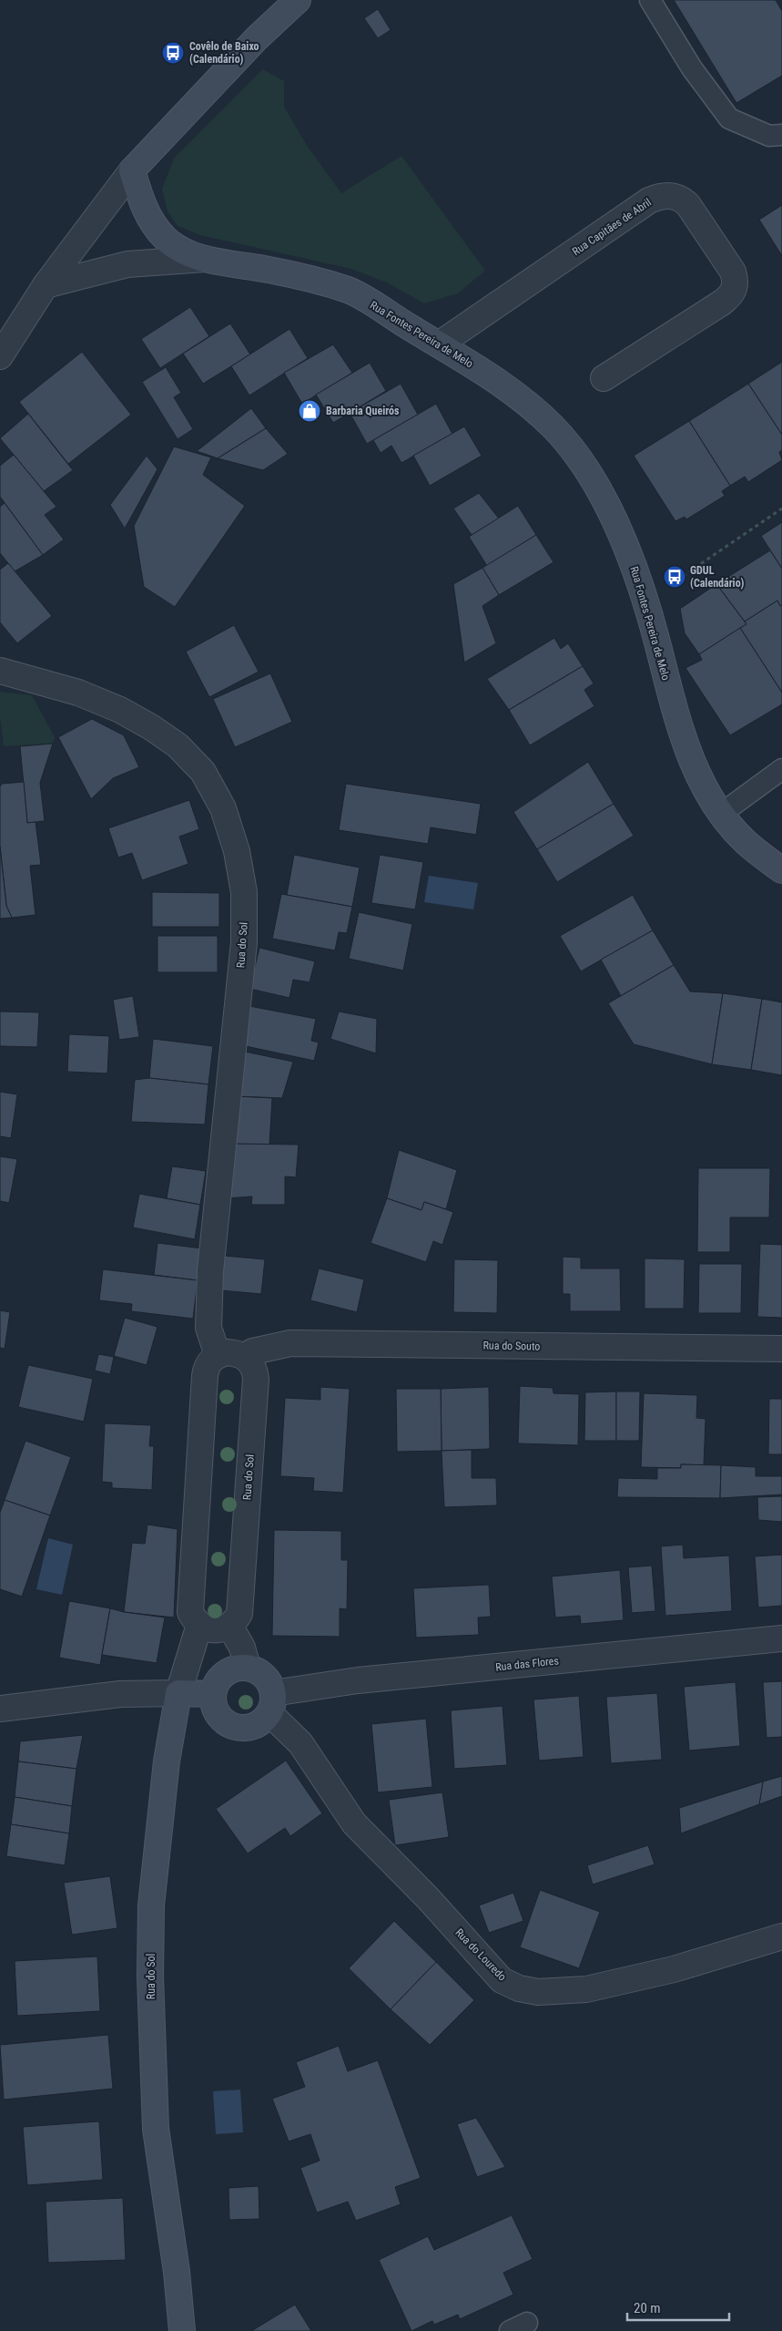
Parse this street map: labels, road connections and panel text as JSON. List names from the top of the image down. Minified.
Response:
{"streets":{"street":["Rua Capitães de Abril","Rua Fontes Pereira de Melo","Rua do Sol","Rua do Souto","Rua das Flores","Rua do Louredo"]},"crossings":[["Rua Capitães de Abril","Rua Fontes Pereira de Melo"],["Rua do Sol","Rua do Souto"],["Rua das Flores","Rua do Louredo"]],"places":{"bus stop":["Covêlo de Baixo (Calendário)","GDUL (Calendário)"],"shop":["Barbaria Queirós"]},"scale_bar":"20 m"}
